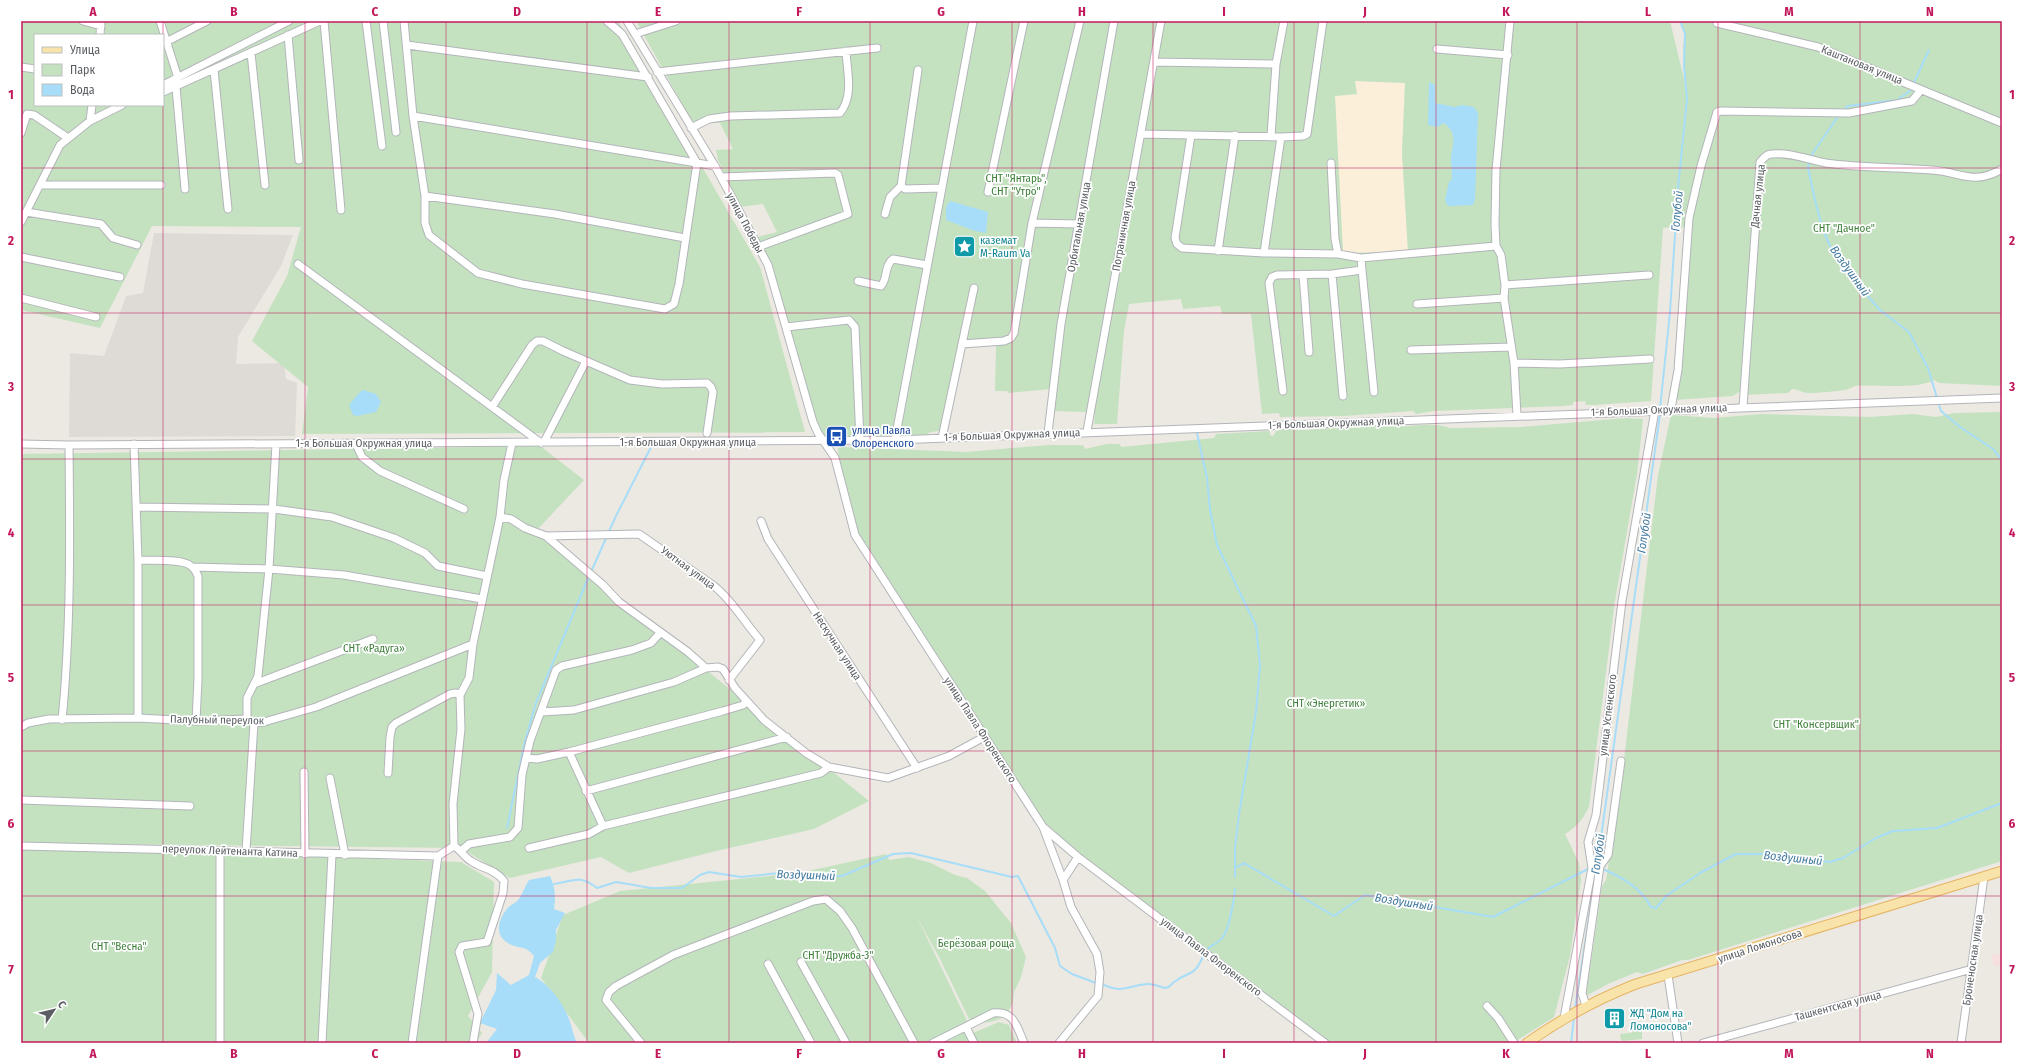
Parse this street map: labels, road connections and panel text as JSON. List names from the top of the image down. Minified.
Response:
{"streets":{"main road":["улица Ломоносова"],"street":["Каштановая улица","Дачная улица","улица Победы","Пограничная улица","Орбитальная улица","1-я Большая Окружная улица","Уютная улица","Нескучная улица","улица Успенского","Палубный переулок","улица Павла Флоренского","переулок Лейтенанта Катина","Броненосная улица","Ташкентская улица"]},"crossings":[["Дачная улица","1-я Большая Окружная улица"],["улица Победы","1-я Большая Окружная улица"],["улица Победы","улица Павла Флоренского"],["Пограничная улица","1-я Большая Окружная улица"],["Орбитальная улица","1-я Большая Окружная улица"],["1-я Большая Окружная улица","улица Успенского"],["1-я Большая Окружная улица","улица Павла Флоренского"],["улица Успенского","улица Ломоносова"],["улица Ломоносова","Броненосная улица"],["Броненосная улица","Ташкентская улица"]],"water":["Голубой","Воздушный"],"parks":["СНТ \"Янтарь\", СНТ \"Утро\"","СНТ \"Дачное\"","СНТ «Радуга»","СНТ «Энергетик»","СНТ \"Консервщик\"","Берёзовая роща","СНТ \"Весна\"","СНТ \"Дружба-3\""],"places":{"place":["каземат M-Raum Va"],"bus stop":["улица Павла Флоренского"],"building":["ЖД \"Дом на Ломоносова\""]},"legend":["Улица","Парк","Вода"],"north":"top right","grid":{"columns":["A","B","C","D","E","F","G","H","I","J","K","L","M","N"],"rows":["1","2","3","4","5","6","7"]}}
